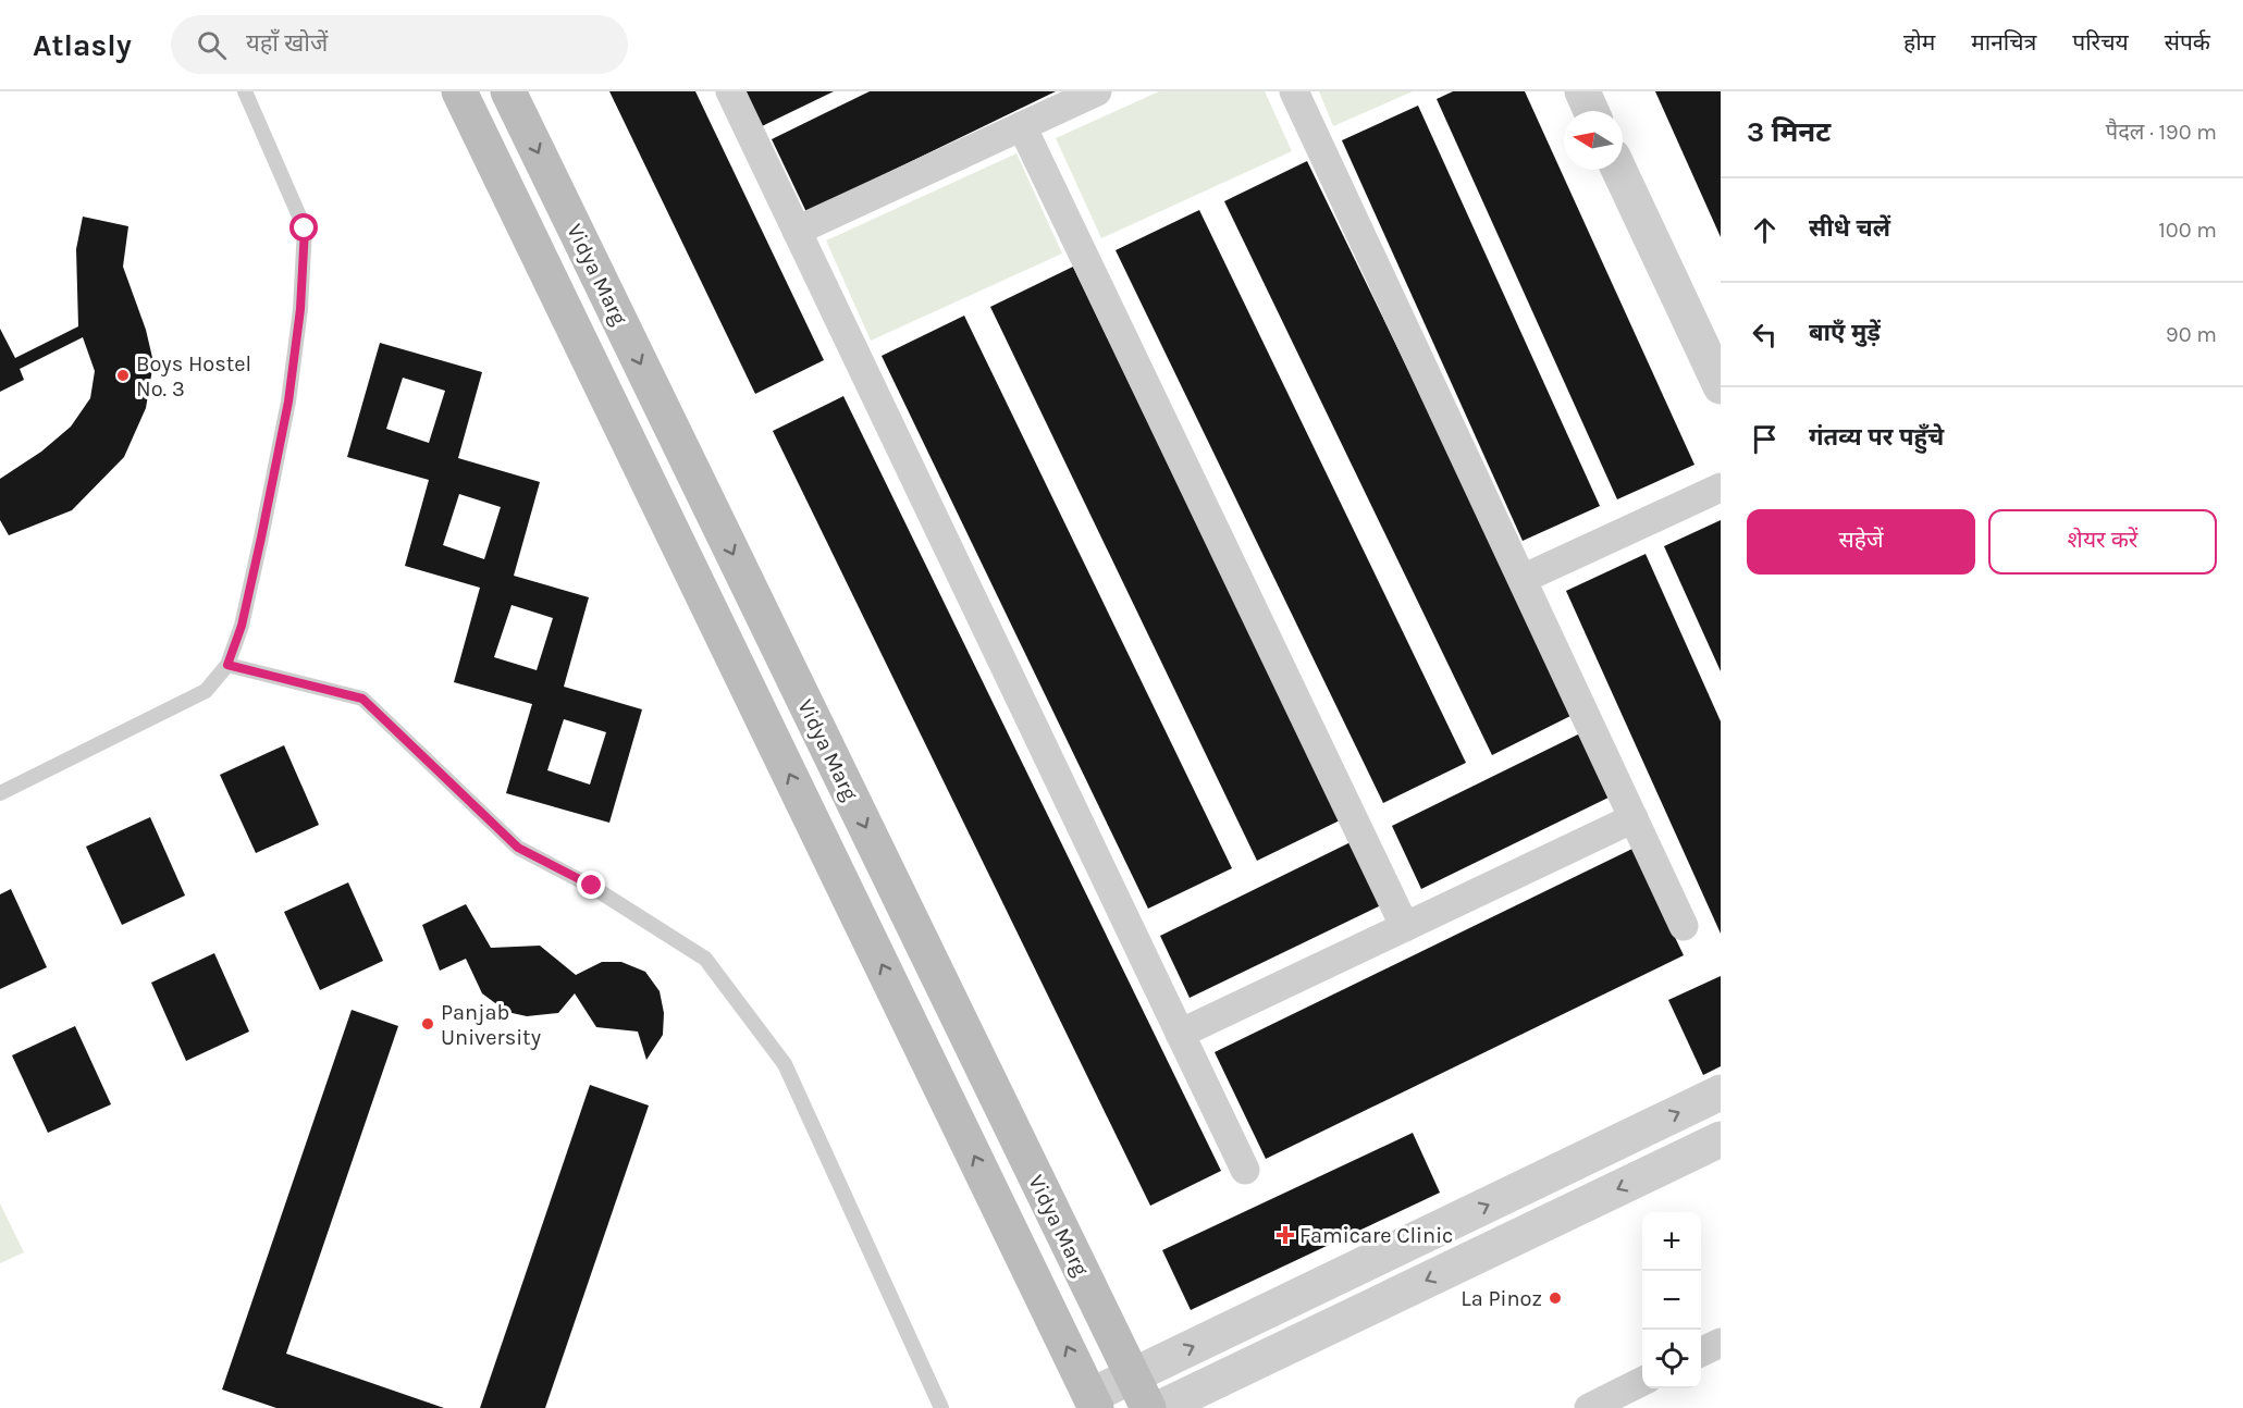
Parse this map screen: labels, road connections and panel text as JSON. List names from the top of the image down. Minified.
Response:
{"streets":{"main road":["Vidya Marg"]},"places":{"other":["Boys Hostel No. 3","Panjab University","La Pinoz"],"health":["Famicare Clinic"]},"north":"left","page":{"header":"Atlasly","search":"यहाँ खोजें","nav":["होम","मानचित्र","परिचय","संपर्क"],"heading":["3 मिनट","पैदल · 190 m"],"list":[["सीधे चलें","100 m"],["बाएँ मुड़ें","90 m"],"गंतव्य पर पहुँचे"],"buttons":["सहेजें","शेयर करें"],"map_buttons":["+","−"]}}
